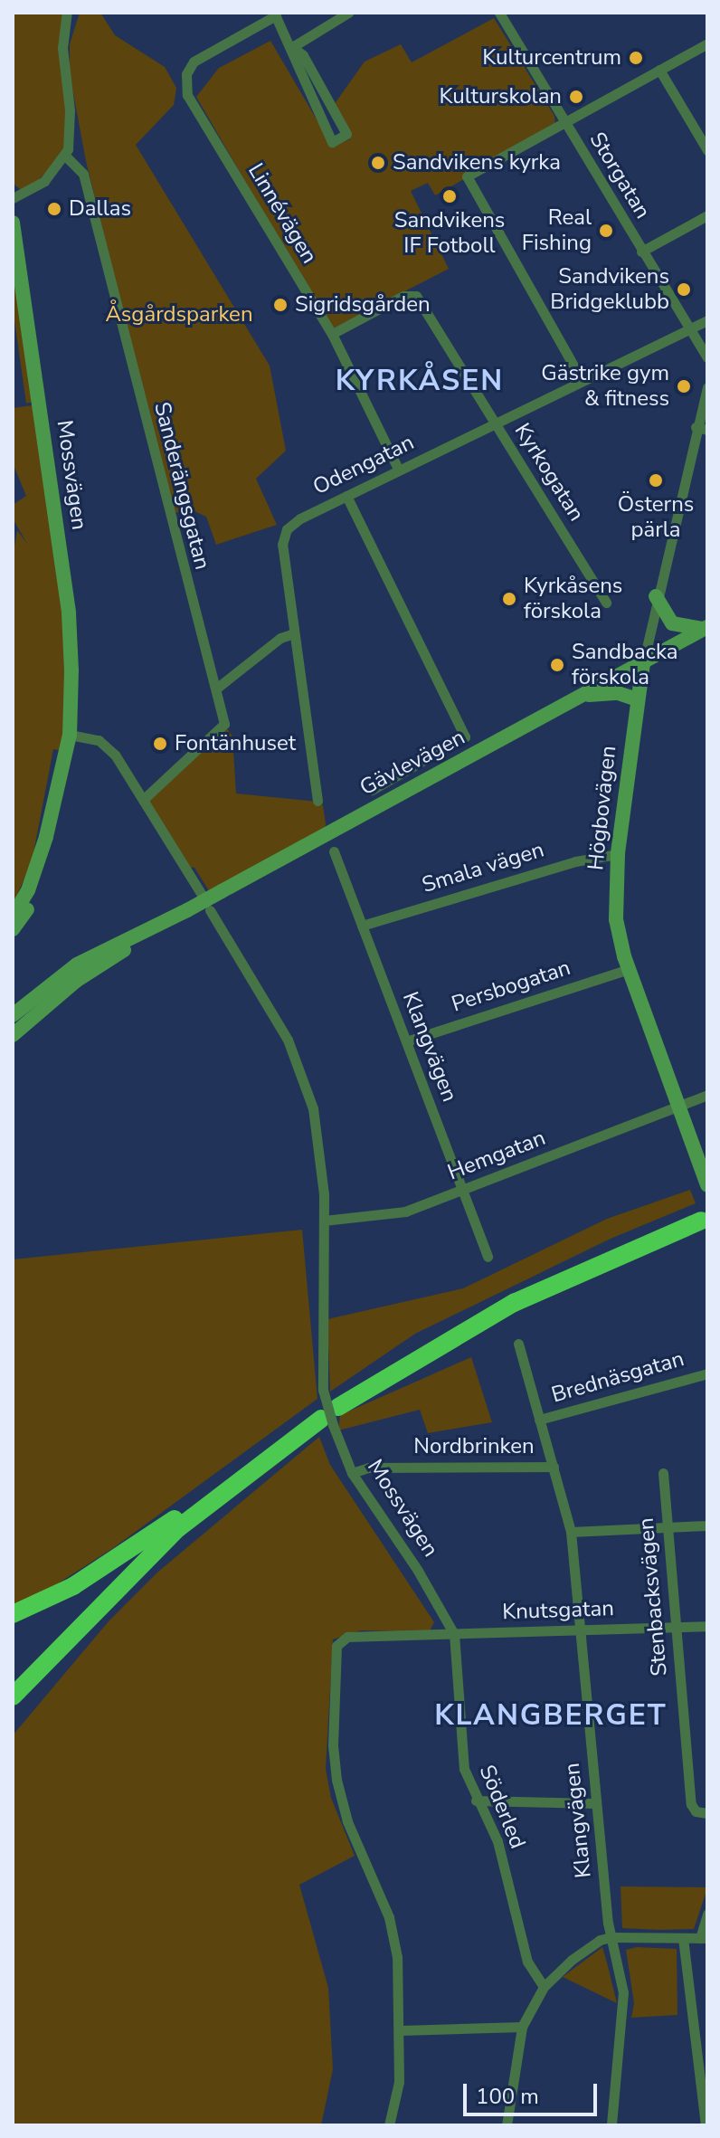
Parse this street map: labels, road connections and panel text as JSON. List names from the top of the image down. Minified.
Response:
{"streets":{"main road":["Mossvägen","Gävlevägen","Högbovägen"],"street":["Storgatan","Linnévägen","Odengatan","Kyrkogatan","Sanderängsgatan","Smala vägen","Persbogatan","Klangvägen","Hemgatan","Brednäsgatan","Nordbrinken","Stenbacksvägen","Knutsgatan","Söderled"]},"crossings":[["Storgatan","Odengatan"],["Linnévägen","Odengatan"],["Linnévägen","Kyrkogatan"],["Odengatan","Kyrkogatan"],["Mossvägen","Hemgatan"],["Mossvägen","Nordbrinken"],["Mossvägen","Knutsgatan"],["Mossvägen","Söderled"],["Gävlevägen","Högbovägen"],["Högbovägen","Smala vägen"],["Högbovägen","Persbogatan"],["Högbovägen","Hemgatan"],["Smala vägen","Klangvägen"],["Persbogatan","Klangvägen"],["Klangvägen","Hemgatan"],["Klangvägen","Brednäsgatan"],["Klangvägen","Nordbrinken"],["Klangvägen","Knutsgatan"],["Stenbacksvägen","Knutsgatan"],["Knutsgatan","Söderled"]],"districts":["KYRKÅSEN","KLANGBERGET"],"parks":["Åsgårdsparken"],"places":["Kulturcentrum","Kulturskolan","Sandvikens kyrka","Sandvikens IF Fotboll","Dallas","Real Fishing","Sandvikens Bridgeklubb","Sigridsgården","Gästrike gym & fitness","Österns pärla","Kyrkåsens förskola","Sandbacka förskola","Fontänhuset"],"scale_bar":"100 m"}
